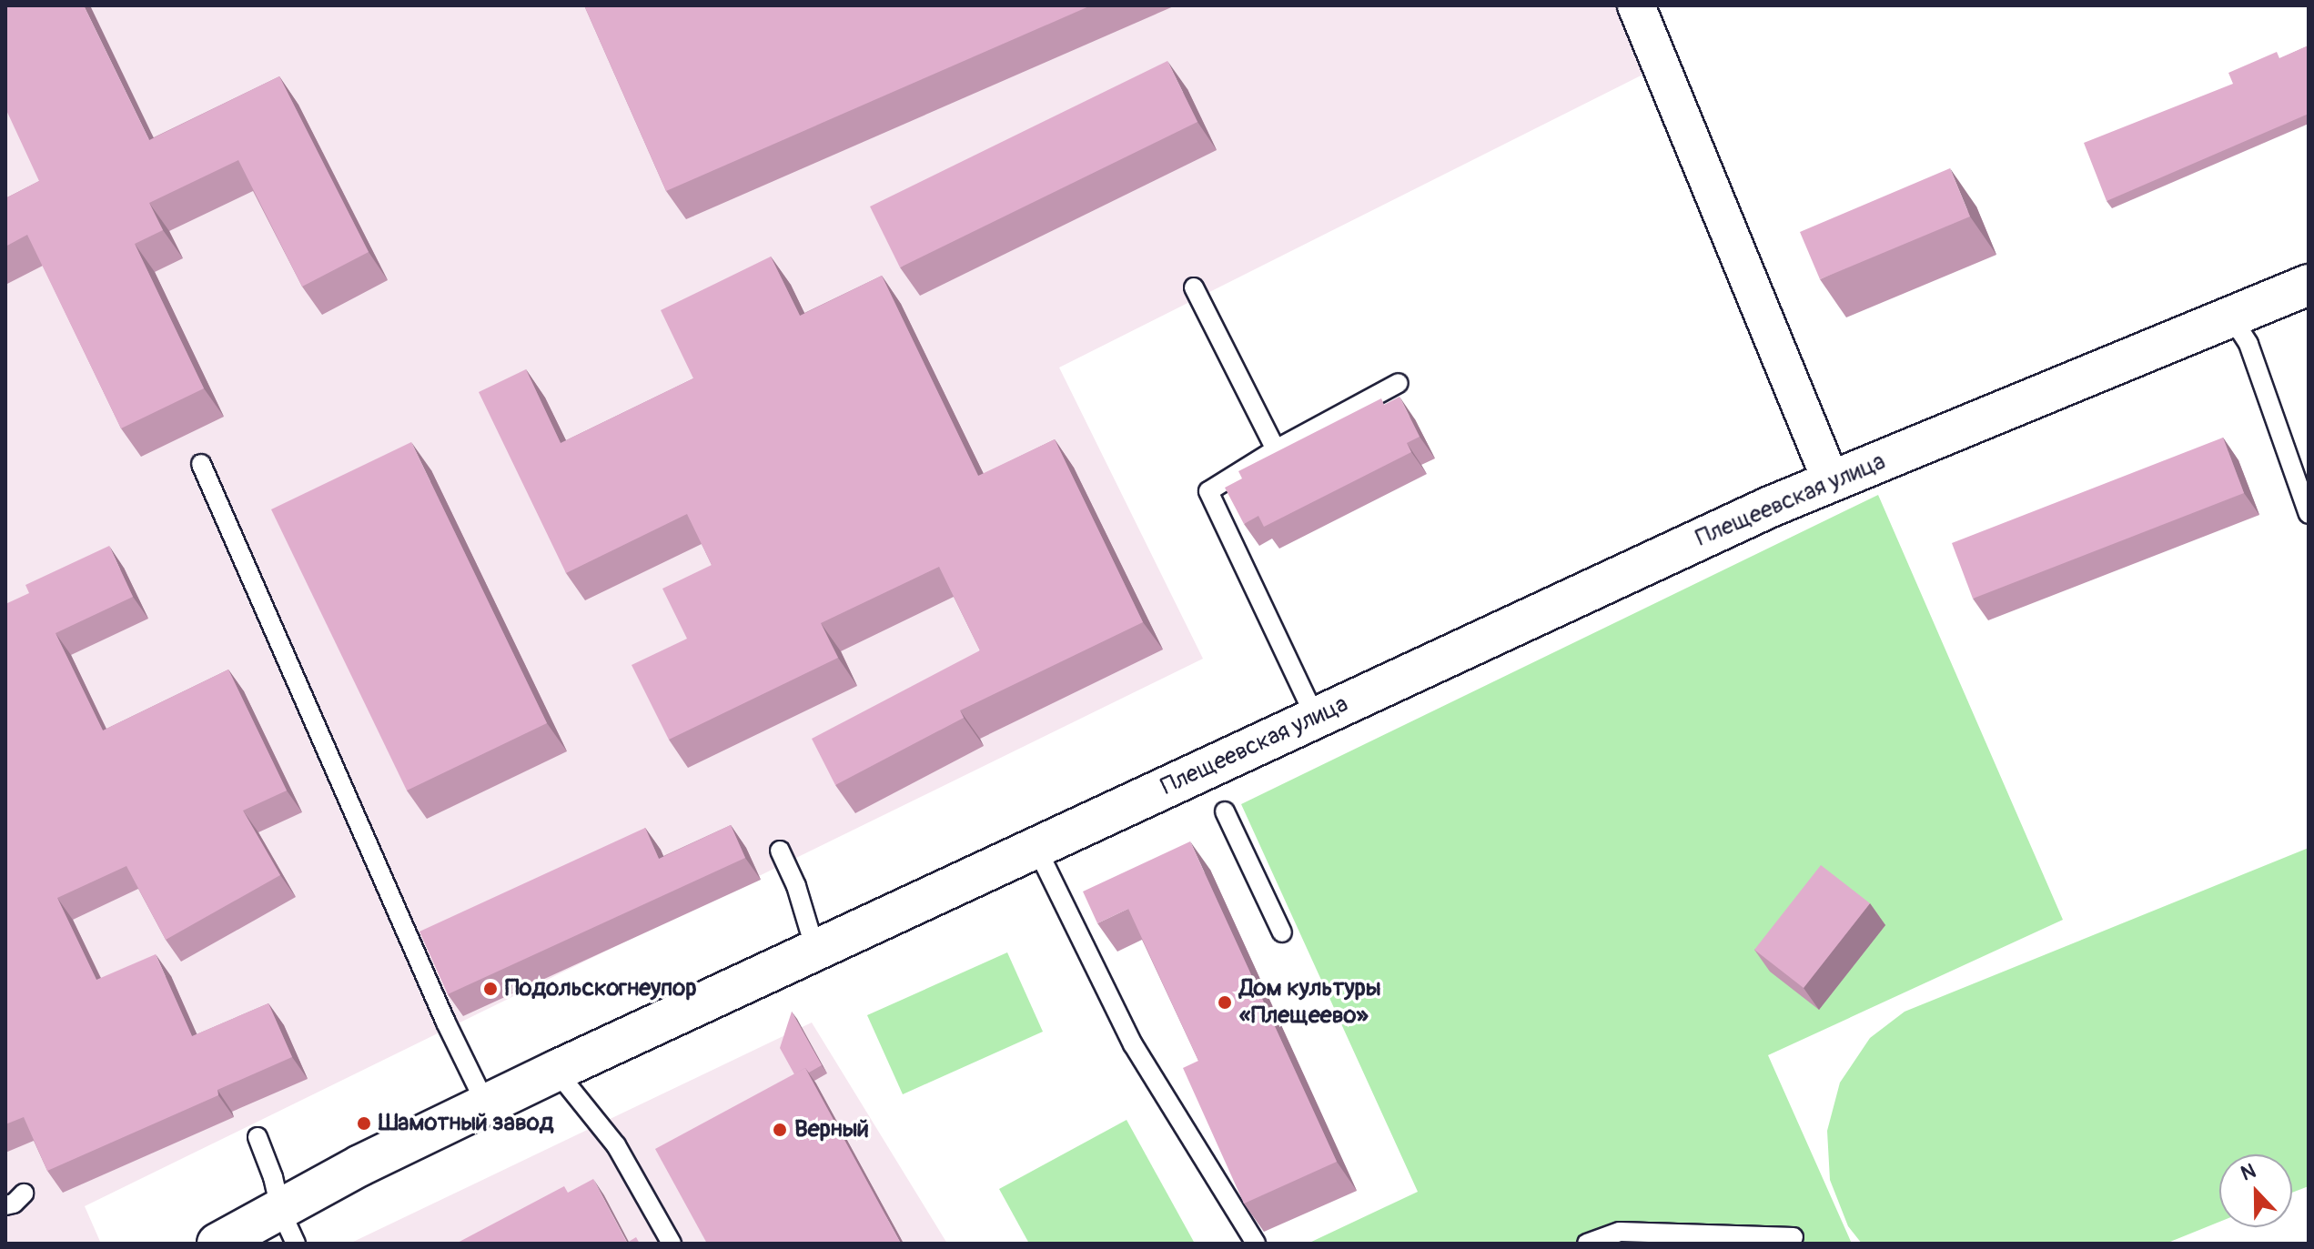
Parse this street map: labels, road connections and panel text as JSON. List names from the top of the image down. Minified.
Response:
{"streets":{"street":["Плещеевская улица"]},"places":["Подольскогнеупор","Дом культуры «Плещеево»","Шамотный завод","Верный"],"north":"top"}
